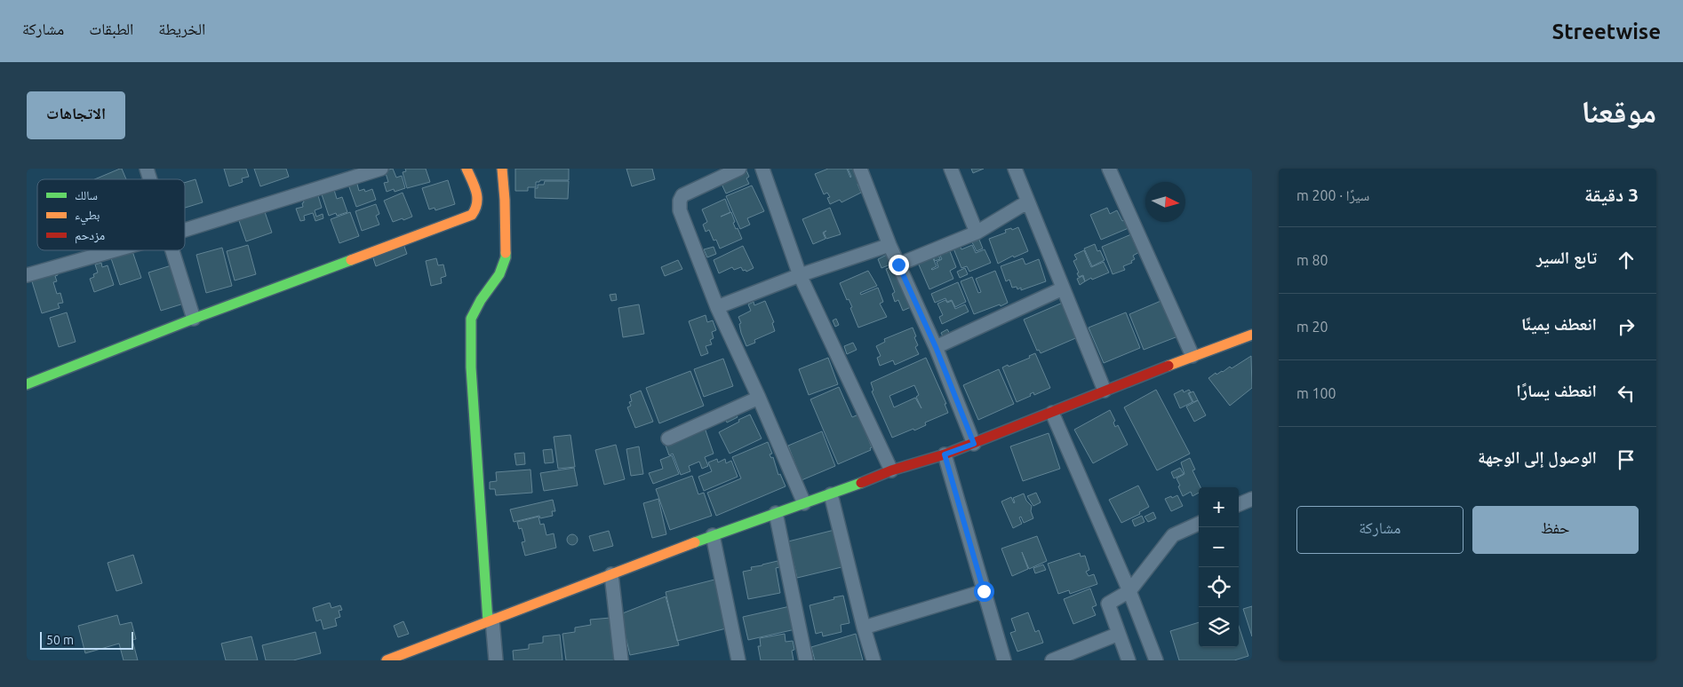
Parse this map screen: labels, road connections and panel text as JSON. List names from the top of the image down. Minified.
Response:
{"legend":["سالك","بطيء","مزدحم"],"scale_bar":"50 m","north":"right","page":{"header":"Streetwise","nav":["الخريطة","الطبقات","مشاركة"],"title":"موقعنا","buttons":["الاتجاهات",["حفظ","مشاركة"]],"heading":["3 دقيقة","سيرًا · 200 m"],"list":[["تابع السير","80 m"],["انعطف يمينًا","20 m"],["انعطف يسارًا","100 m"],"الوصول إلى الوجهة"],"map_buttons":["+","−"],"scale":"50 m"}}
